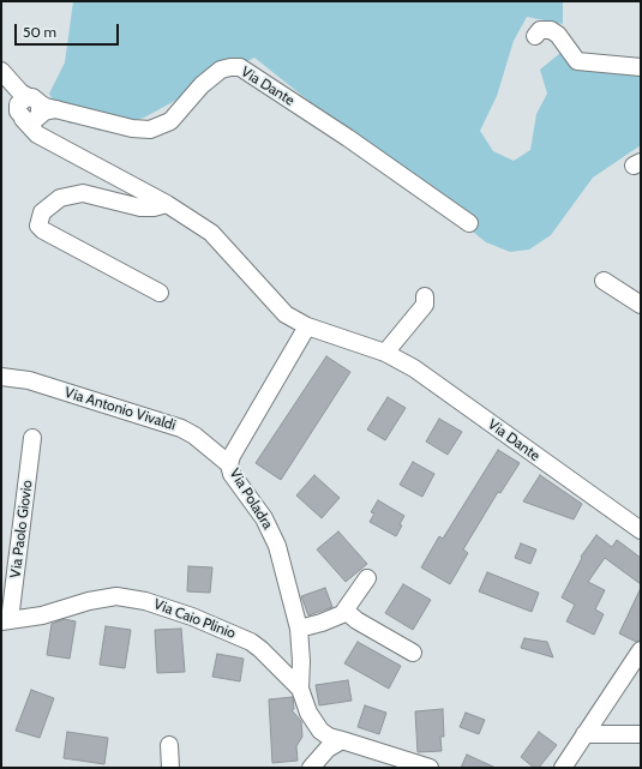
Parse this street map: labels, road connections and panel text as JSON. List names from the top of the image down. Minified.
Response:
{"streets":{"street":["Via Dante","Via Antonio Vivaldi","Via Poladra","Via Paolo Giovio","Via Caio Plinio"]},"crossings":[["Via Dante","Via Poladra"],["Via Antonio Vivaldi","Via Poladra"],["Via Poladra","Via Caio Plinio"],["Via Paolo Giovio","Via Caio Plinio"]],"scale_bar":"50 m"}
